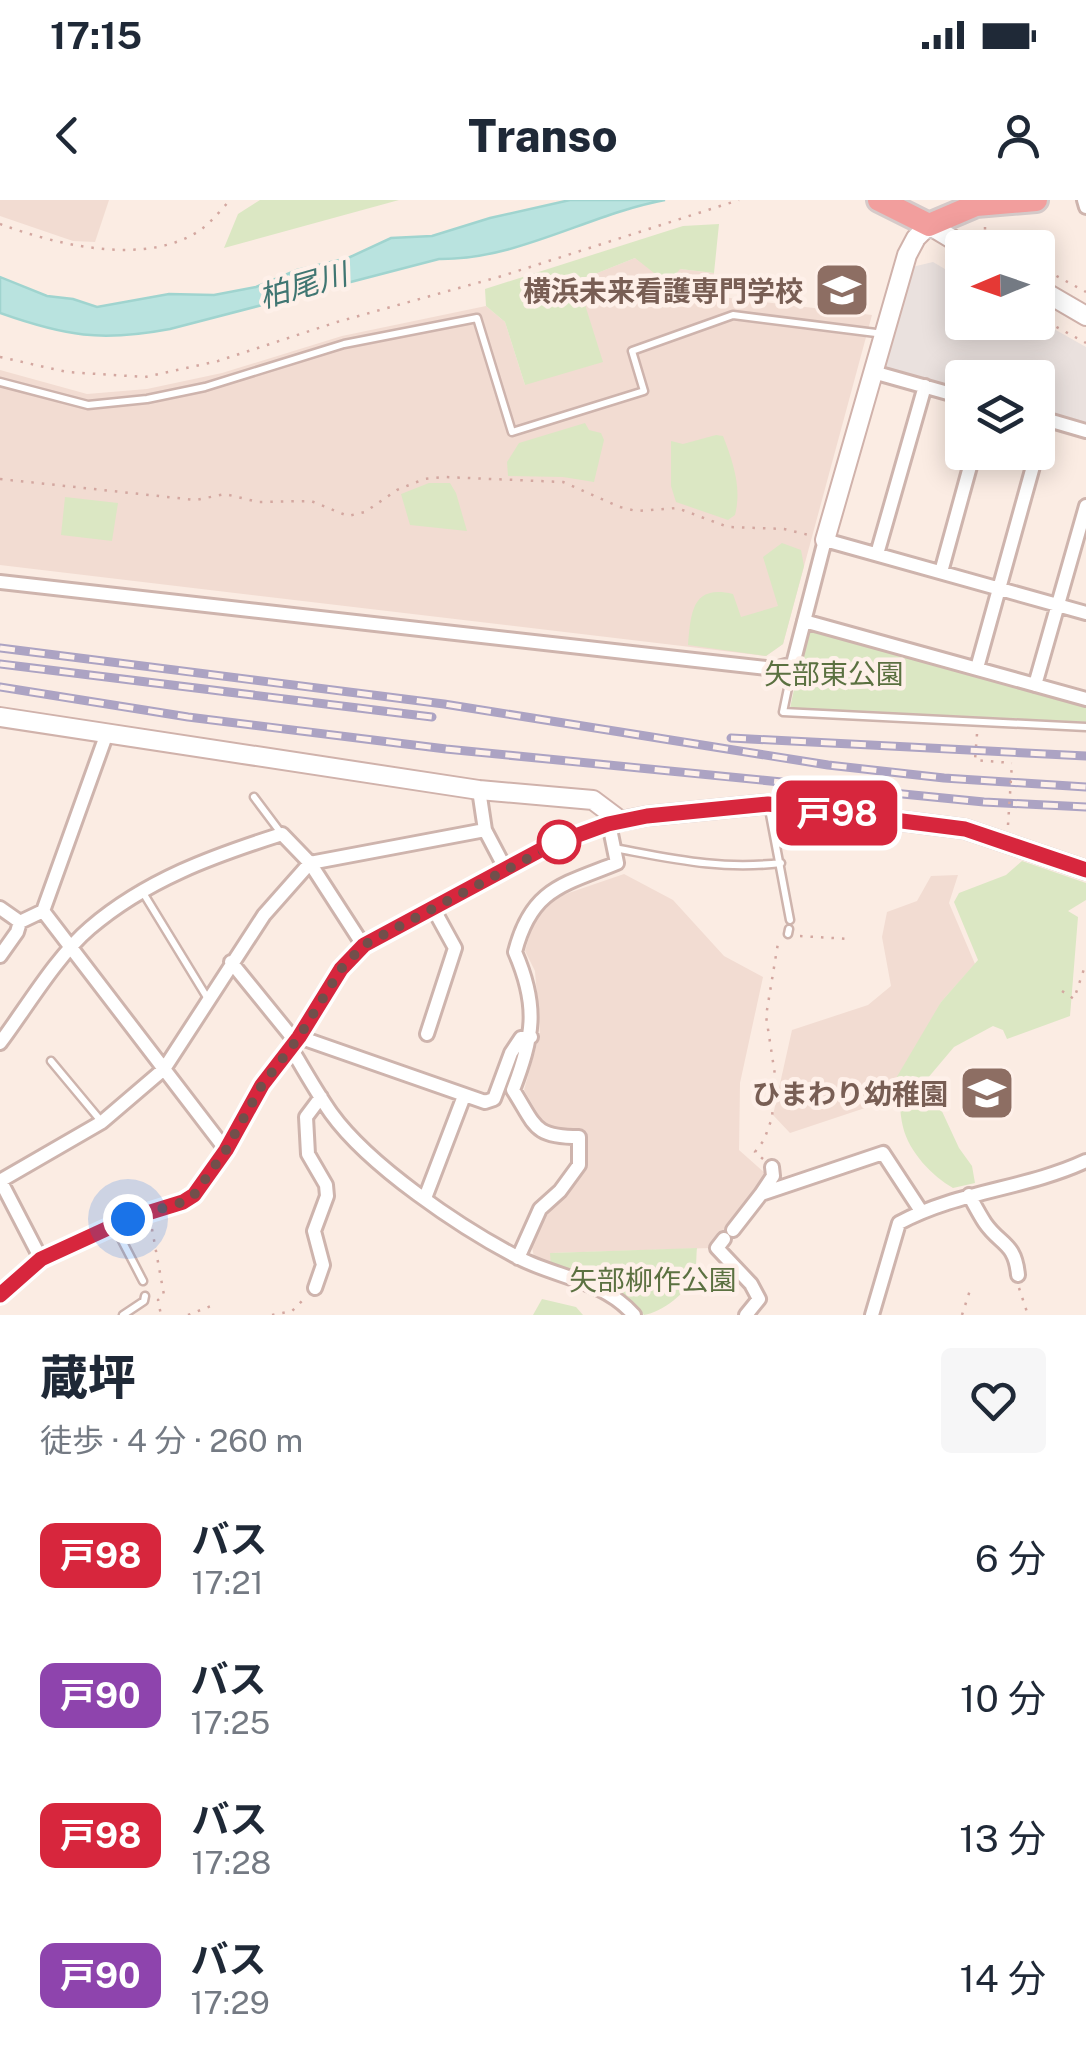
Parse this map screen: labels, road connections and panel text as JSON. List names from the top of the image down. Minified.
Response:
{"water":["柏尾川"],"parks":["矢部東公園","矢部柳作公園"],"places":{"school or university":["横浜未来看護専門学校","ひまわり幼稚園"]},"lines":["bus line 戸98"],"north":"left","page":{"status":"17:15","header":"Transo","on_map":"戸98","heading":["蔵坪","徒歩 · 4 分 · 260 m"],"list":[{"mark":"戸98","name":"バス","note":"17:21","value":"6 分"},{"mark":"戸90","name":"バス","note":"17:25","value":"10 分"},{"mark":"戸98","name":"バス","note":"17:28","value":"13 分"},{"mark":"戸90","name":"バス","note":"17:29","value":"14 分"}]}}
